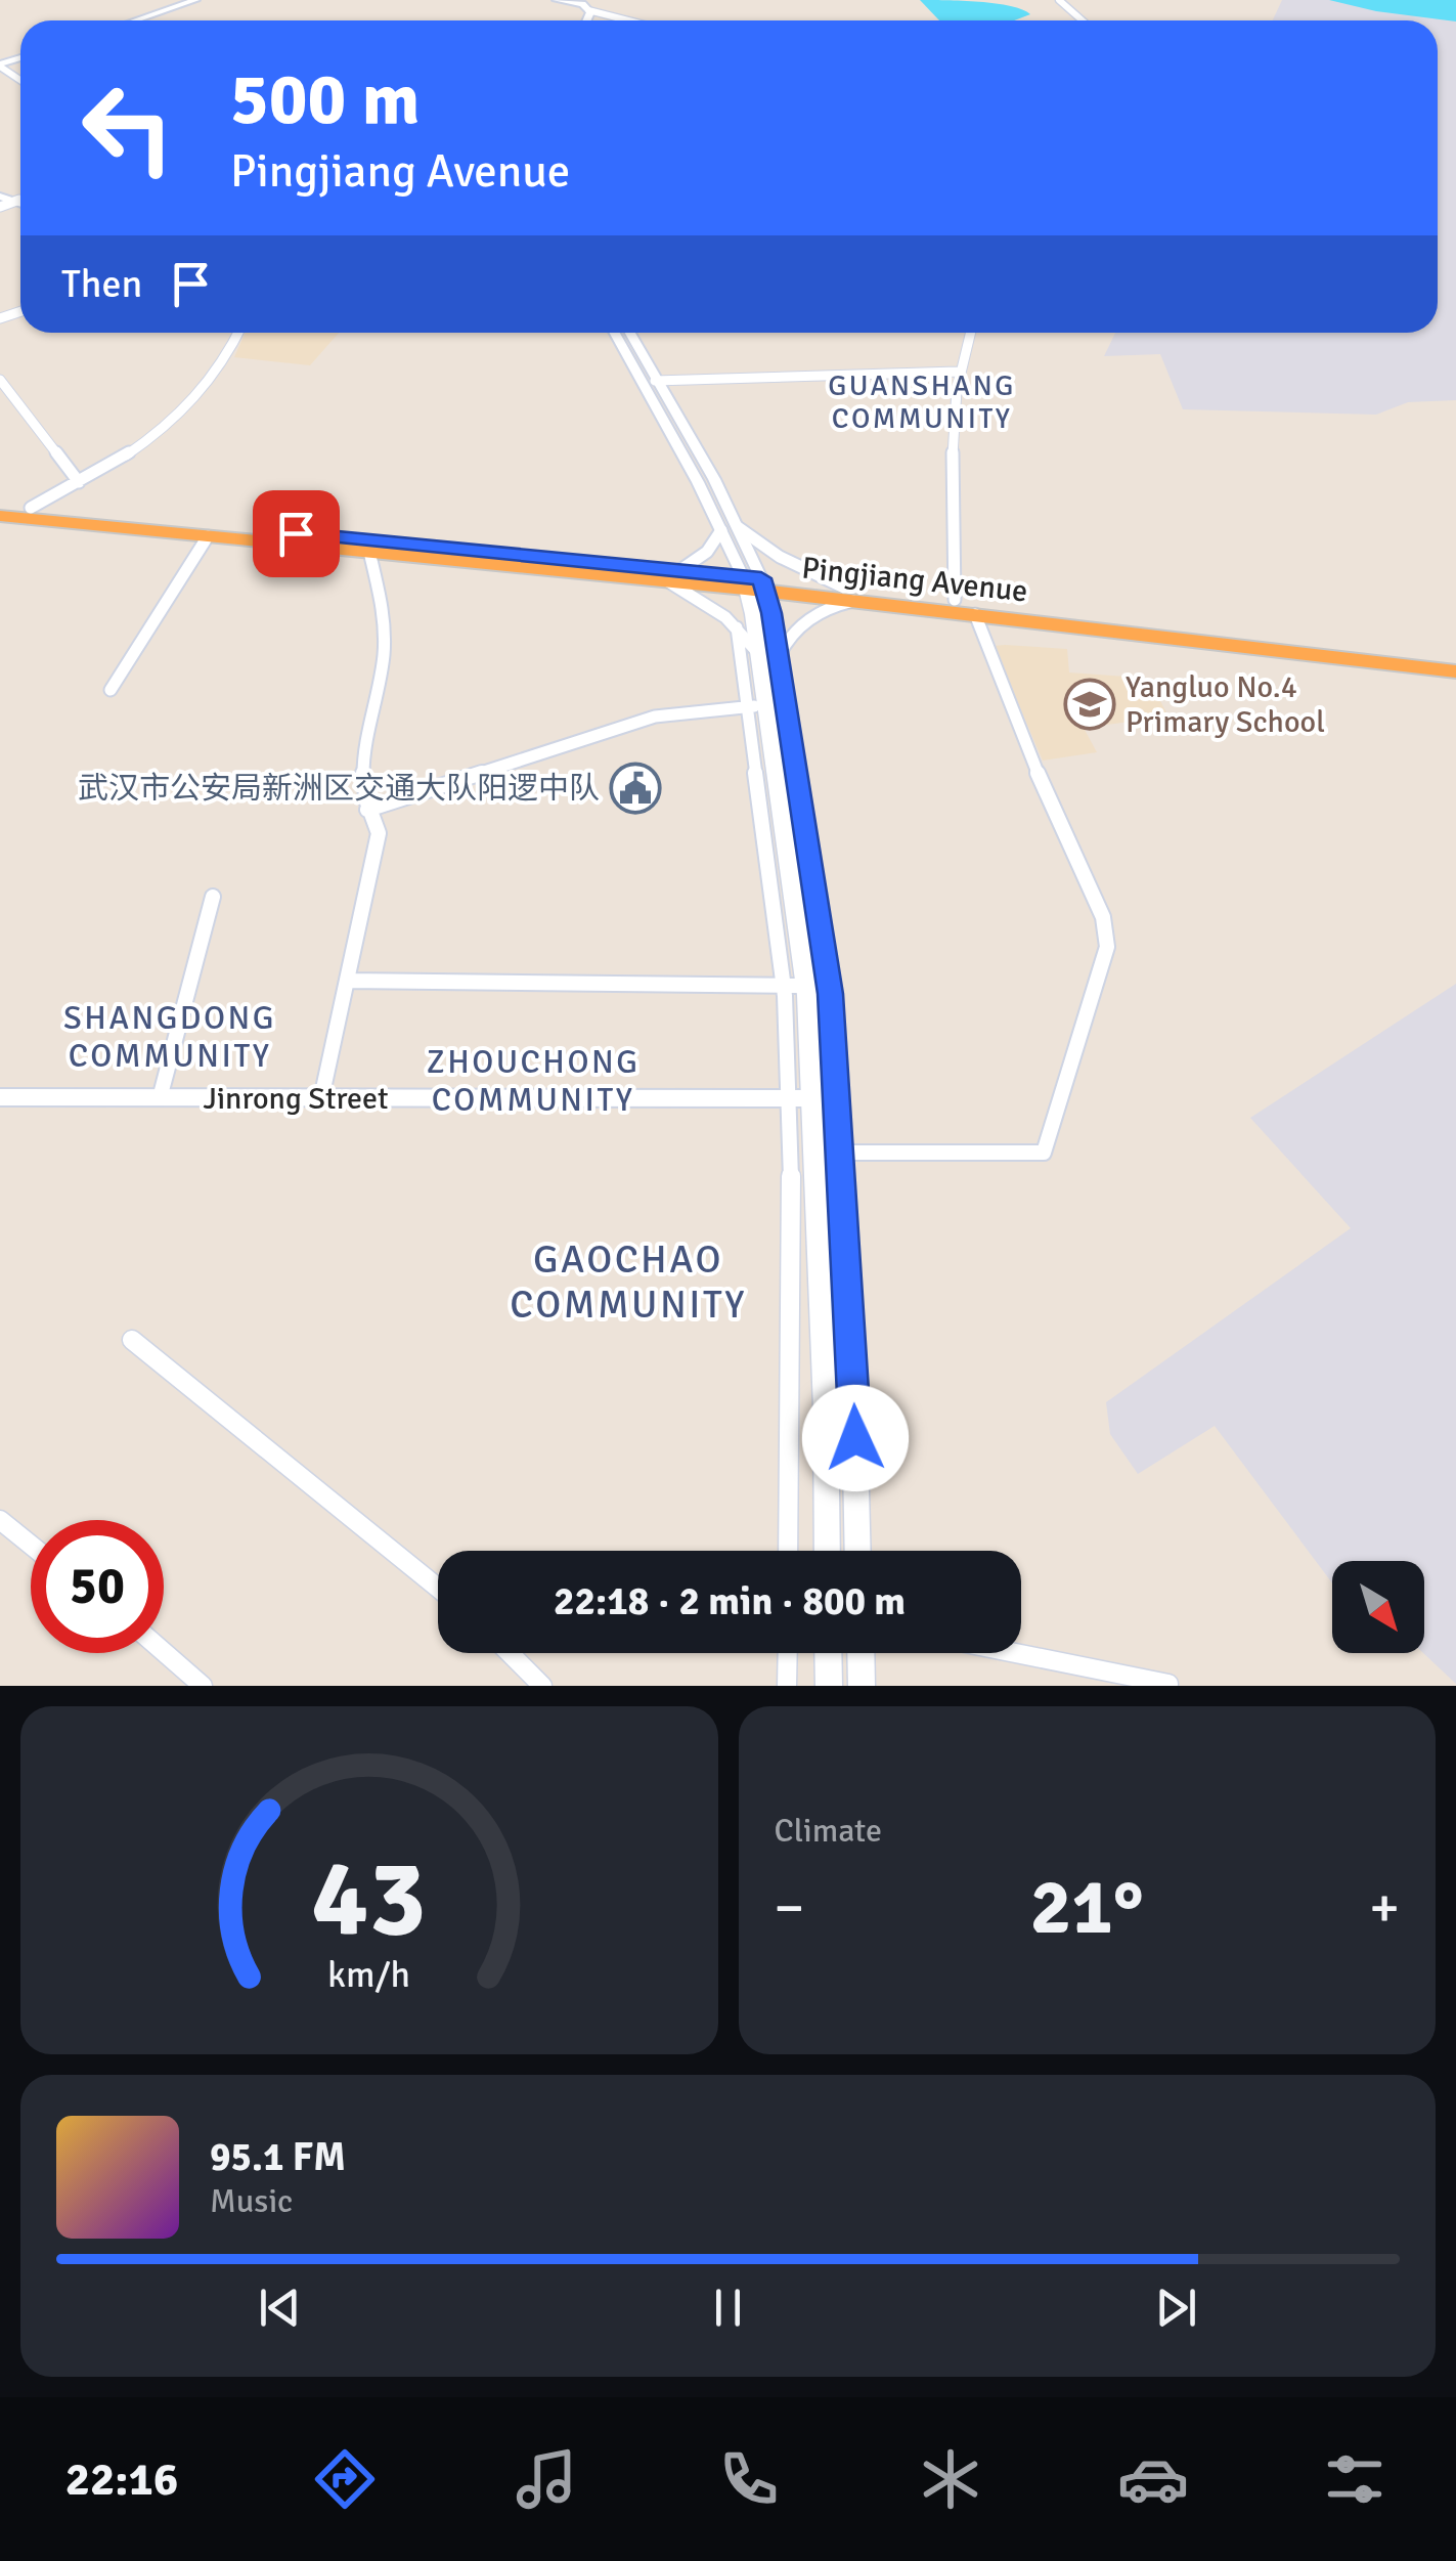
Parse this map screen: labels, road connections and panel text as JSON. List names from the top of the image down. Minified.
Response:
{"streets":{"highway":["Pingjiang Avenue"],"street":["Jinrong Street"]},"districts":["GUANSHANG COMMUNITY","SHANGDONG COMMUNITY","ZHOUCHONG COMMUNITY","GAOCHAO COMMUNITY"],"places":{"school or university":["Yangluo No.4 Primary School"],"public building":["武汉市公安局新洲区交通大队阳逻中队"]},"north":"bottom right","page":{"turn":["500 m","Pingjiang Avenue"],"then":"Then","limit":"50","trip":"22:18 · 2 min · 800 m","tile":"Climate","heat":["−","21°","+"],"song":["95.1 FM","Music"],"tabs":"22:16","gauge":["43","km/h"]}}
